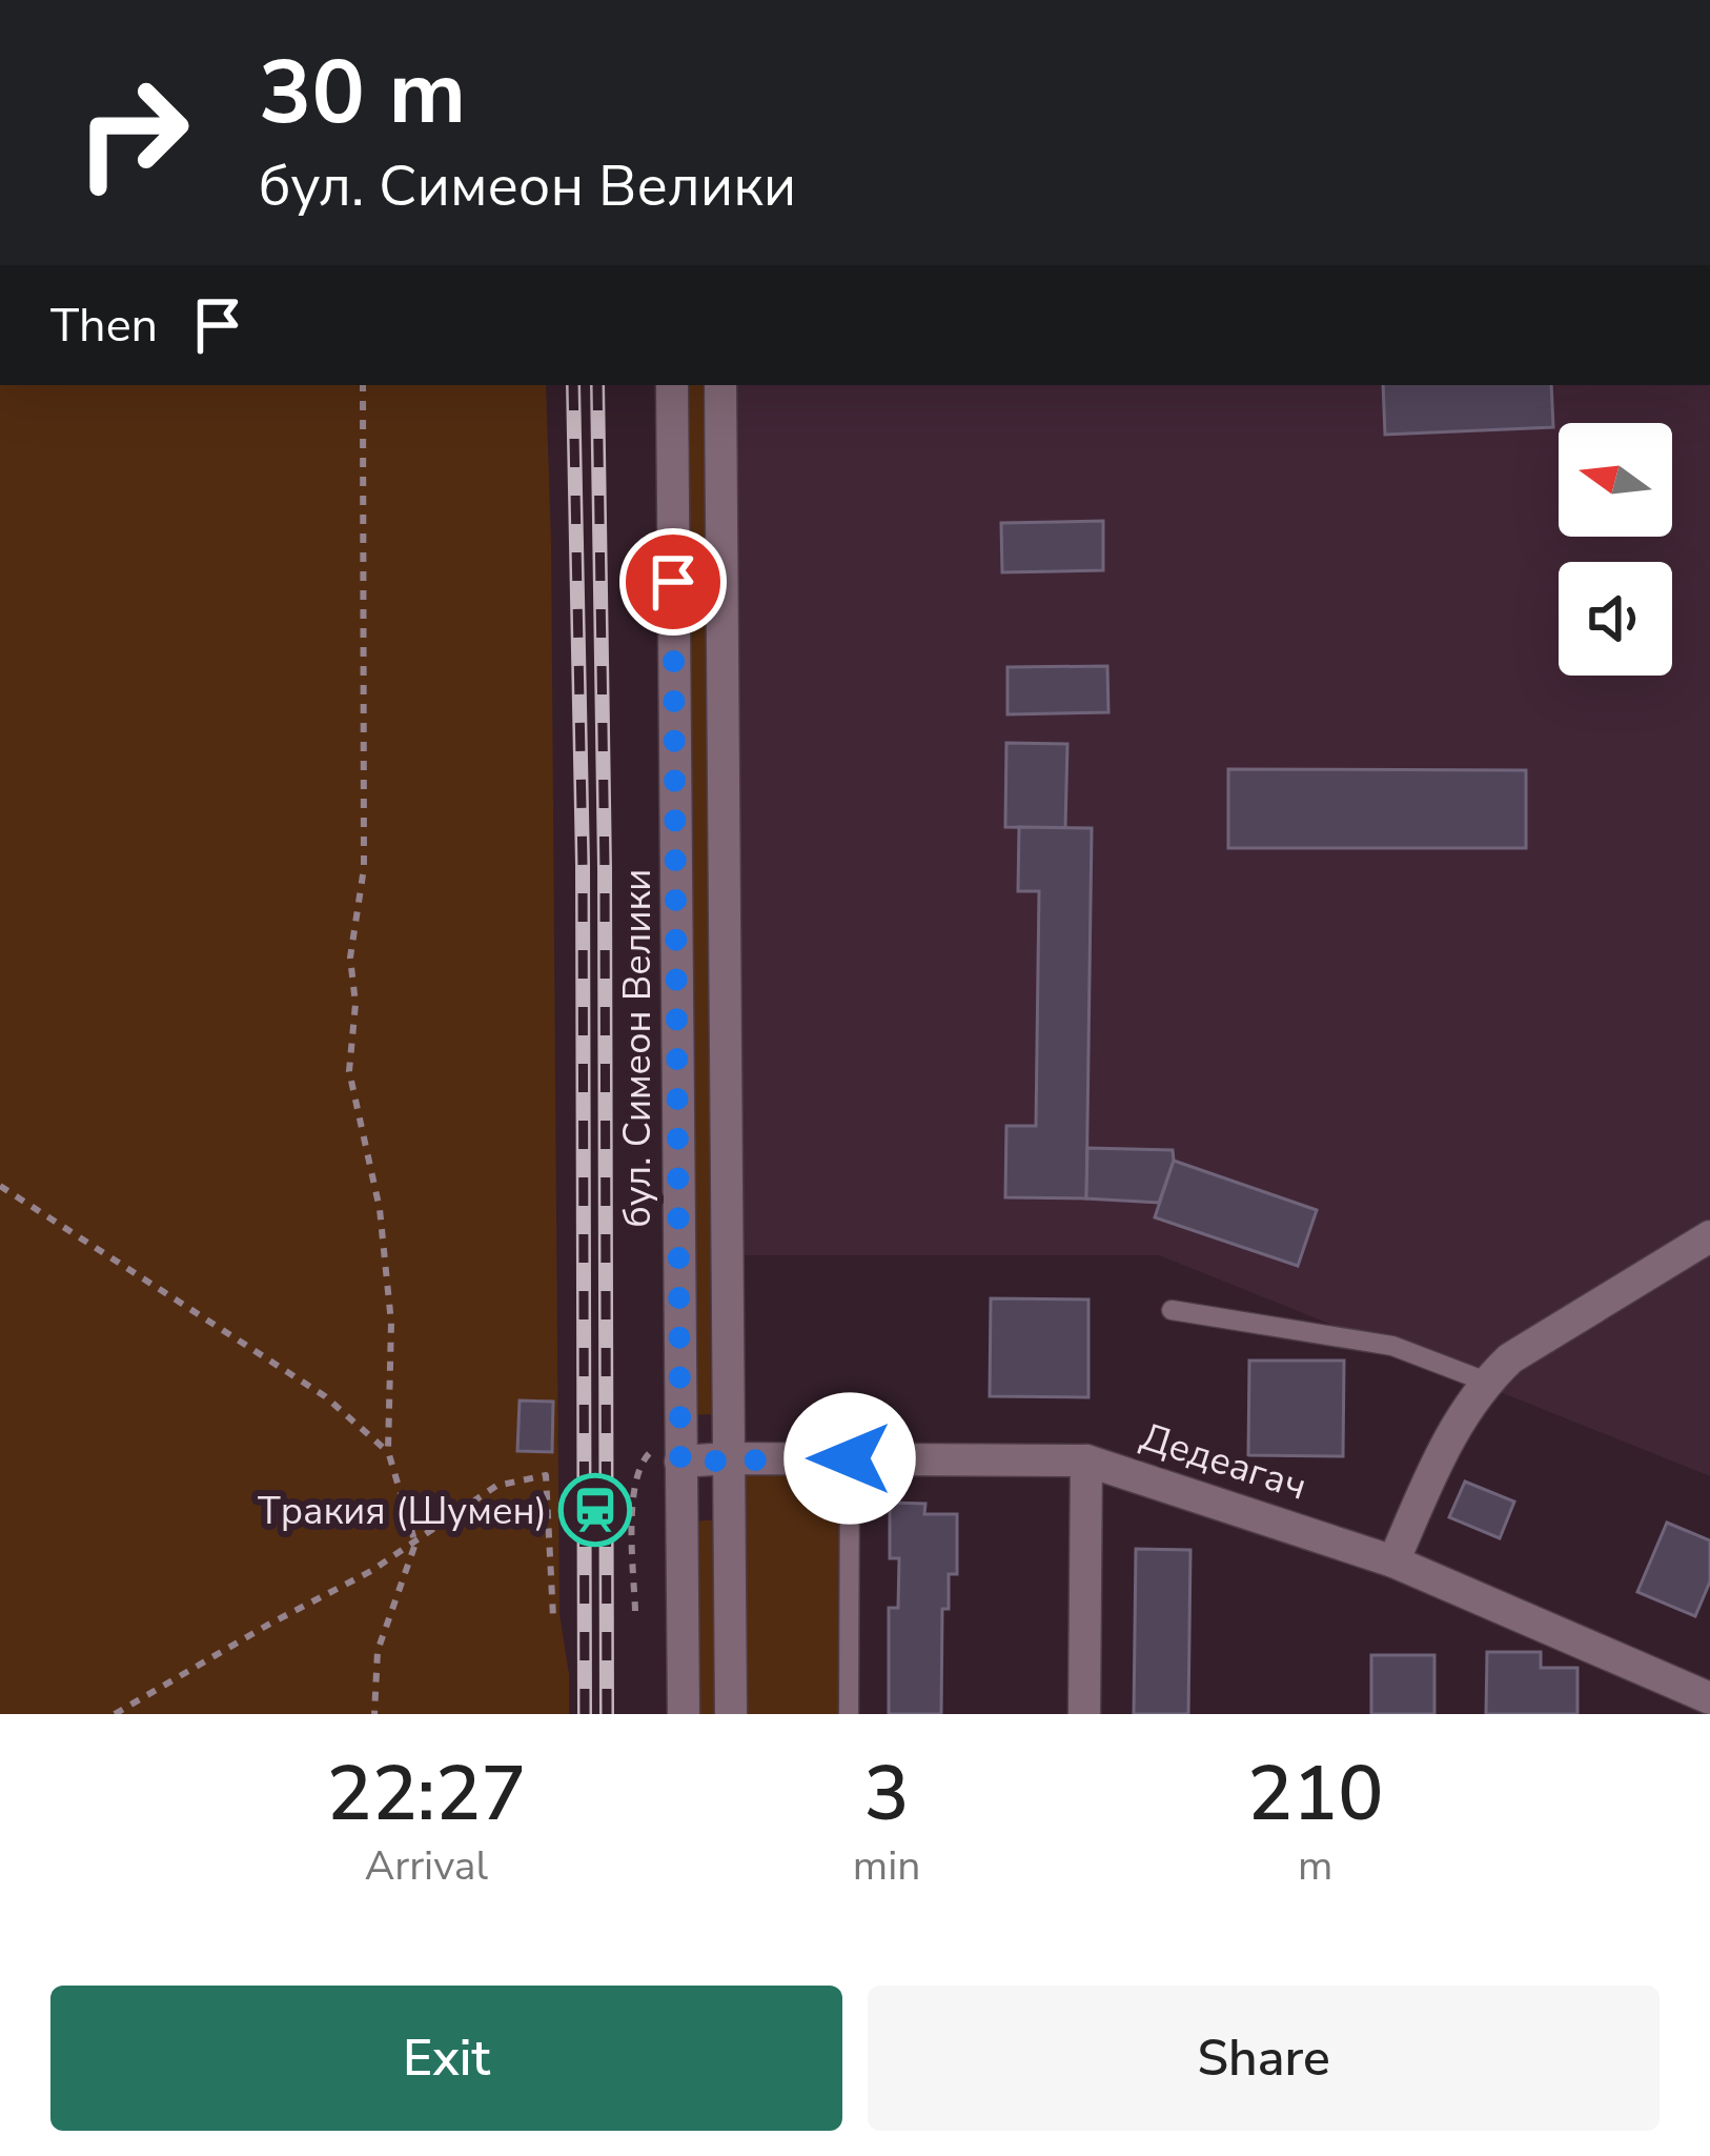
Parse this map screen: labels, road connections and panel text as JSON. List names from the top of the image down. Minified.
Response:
{"streets":{"main road":["бул. Симеон Велики","Дедеагач"]},"crossings":[["бул. Симеон Велики","Дедеагач"]],"places":{"station":["Tракия (Шумен)"]},"north":"left","page":{"turn":["30 m","бул. Симеон Велики"],"then":"Then","eta":["22:27","Arrival","3","min","210","m"],"buttons":["Exit","Share"]}}
